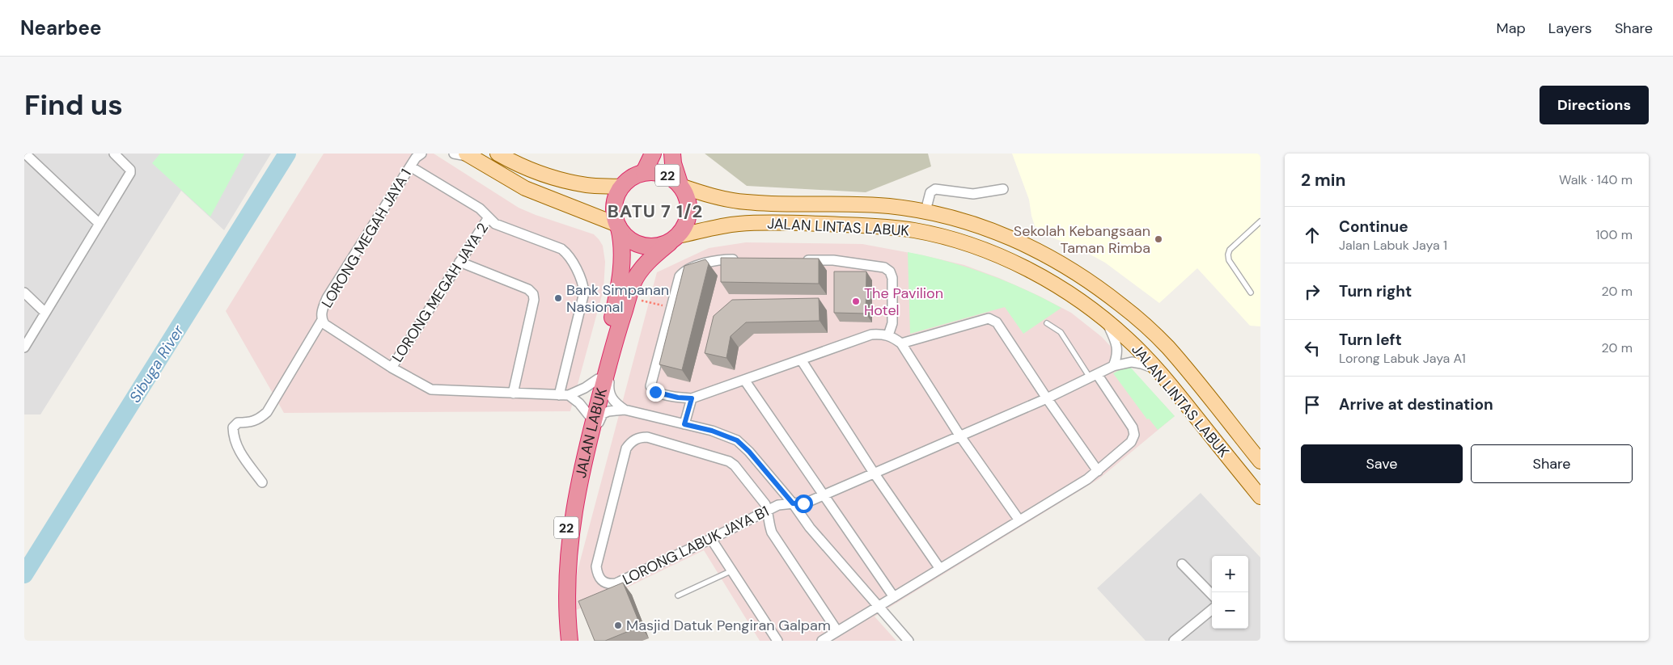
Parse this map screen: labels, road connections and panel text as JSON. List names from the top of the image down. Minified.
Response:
{"streets":{"highway":["22","JALAN LABUK"],"main road":["JALAN LINTAS LABUK"],"street":["LORONG MEGAH JAYA 1","LORONG MEGAH JAYA 2","LORONG LABUK JAYA B1"]},"crossings":[["22","JALAN LINTAS LABUK"],["22","JALAN LABUK"],["JALAN LINTAS LABUK","JALAN LABUK"],["JALAN LINTAS LABUK","LORONG LABUK JAYA B1"],["LORONG MEGAH JAYA 1","LORONG MEGAH JAYA 2"],["LORONG MEGAH JAYA 1","JALAN LABUK"]],"districts":["BATU 7 1/2"],"water":["Sibuga River"],"places":["Sekolah Kebangsaan Taman Rimba","Bank Simpanan Nasional","The Pavilion Hotel","Masjid Datuk Pengiran Galpam"],"page":{"header":"Nearbee","nav":["Map","Layers","Share"],"buttons":["Directions",["Save","Share"]],"title":"Find us","heading":["2 min","Walk · 140 m"],"list":[["Continue","Jalan Labuk Jaya 1","100 m"],["Turn right","20 m"],["Turn left","Lorong Labuk Jaya A1","20 m"],"Arrive at destination"],"map_buttons":["+","−"]}}
